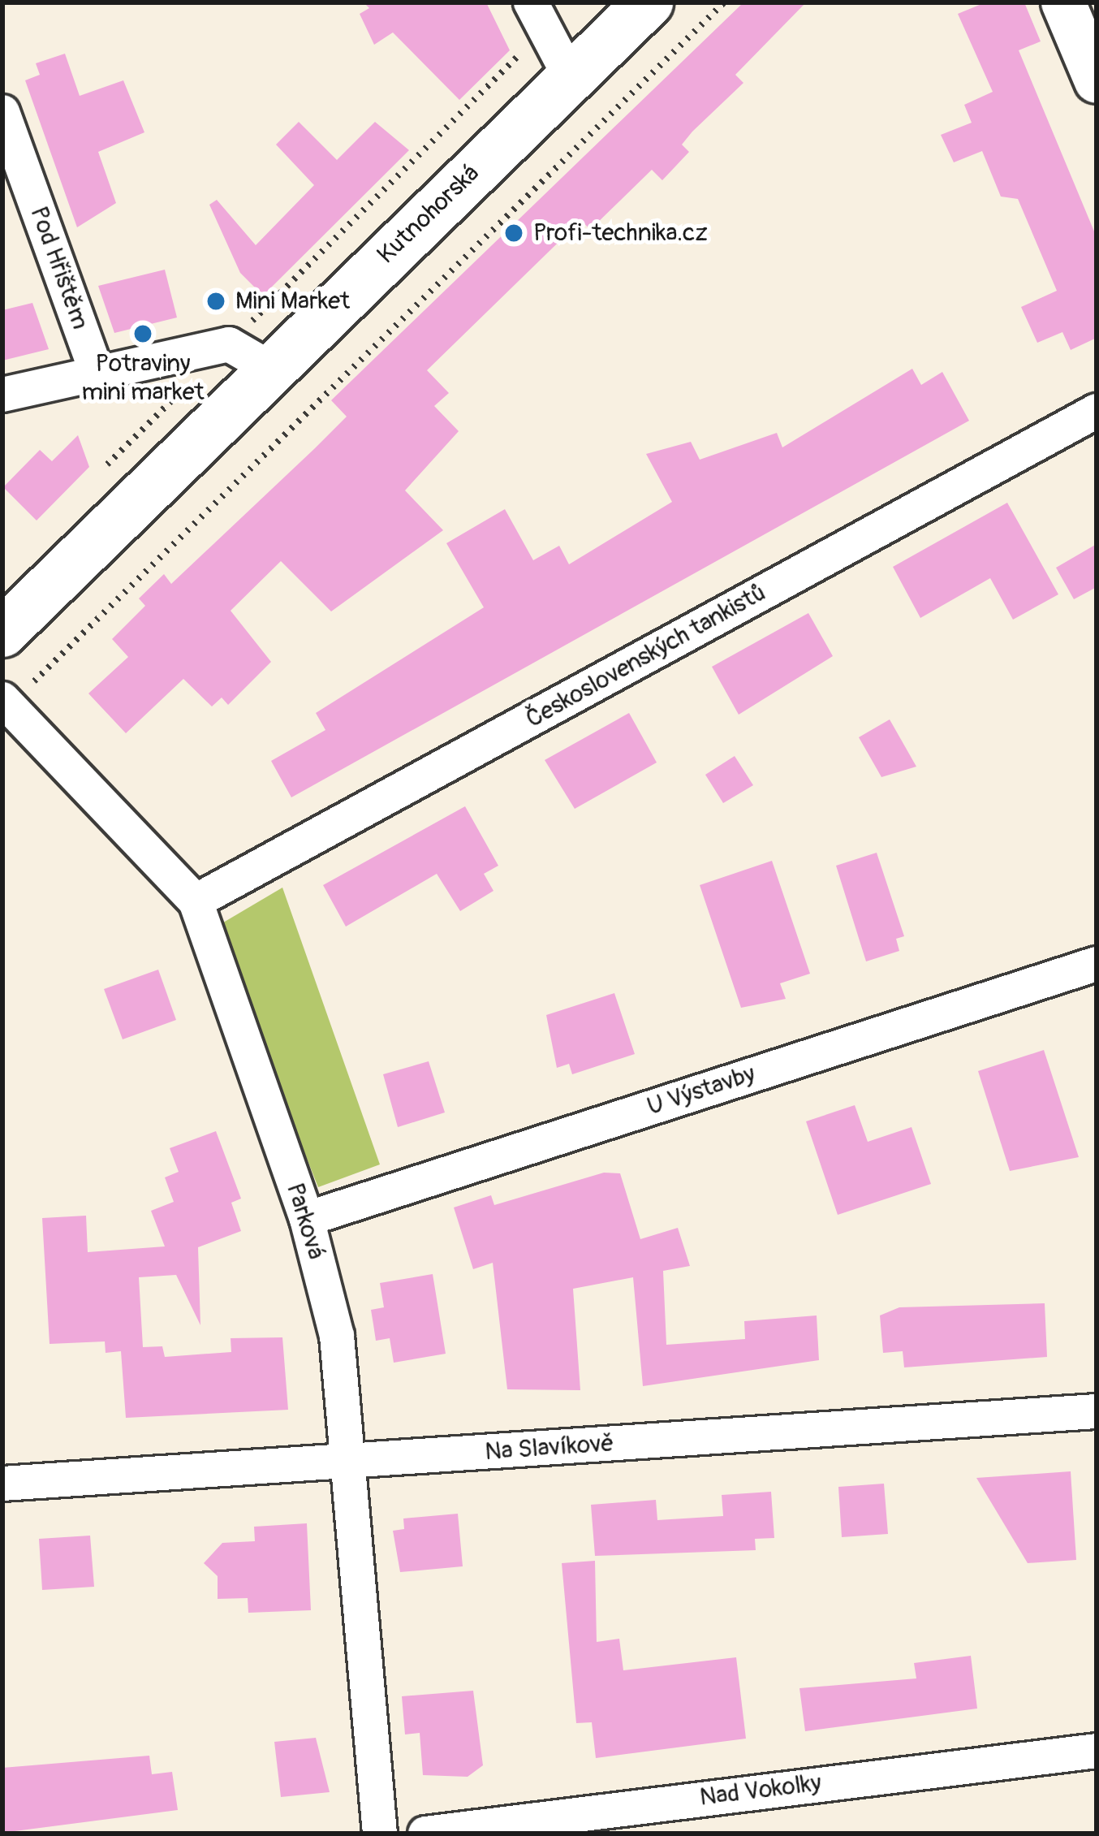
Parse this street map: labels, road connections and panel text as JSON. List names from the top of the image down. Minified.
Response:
{"streets":{"main road":["Kutnohorská"],"street":["Pod Hřištěm","Československých tankistů","U Výstavby","Parková","Na Slavíkově","Nad Vokolky"]},"crossings":[["Československých tankistů","Parková"],["U Výstavby","Parková"],["Parková","Na Slavíkově"]],"places":["Profi-technika.cz","Mini Market","Potraviny mini market"]}
